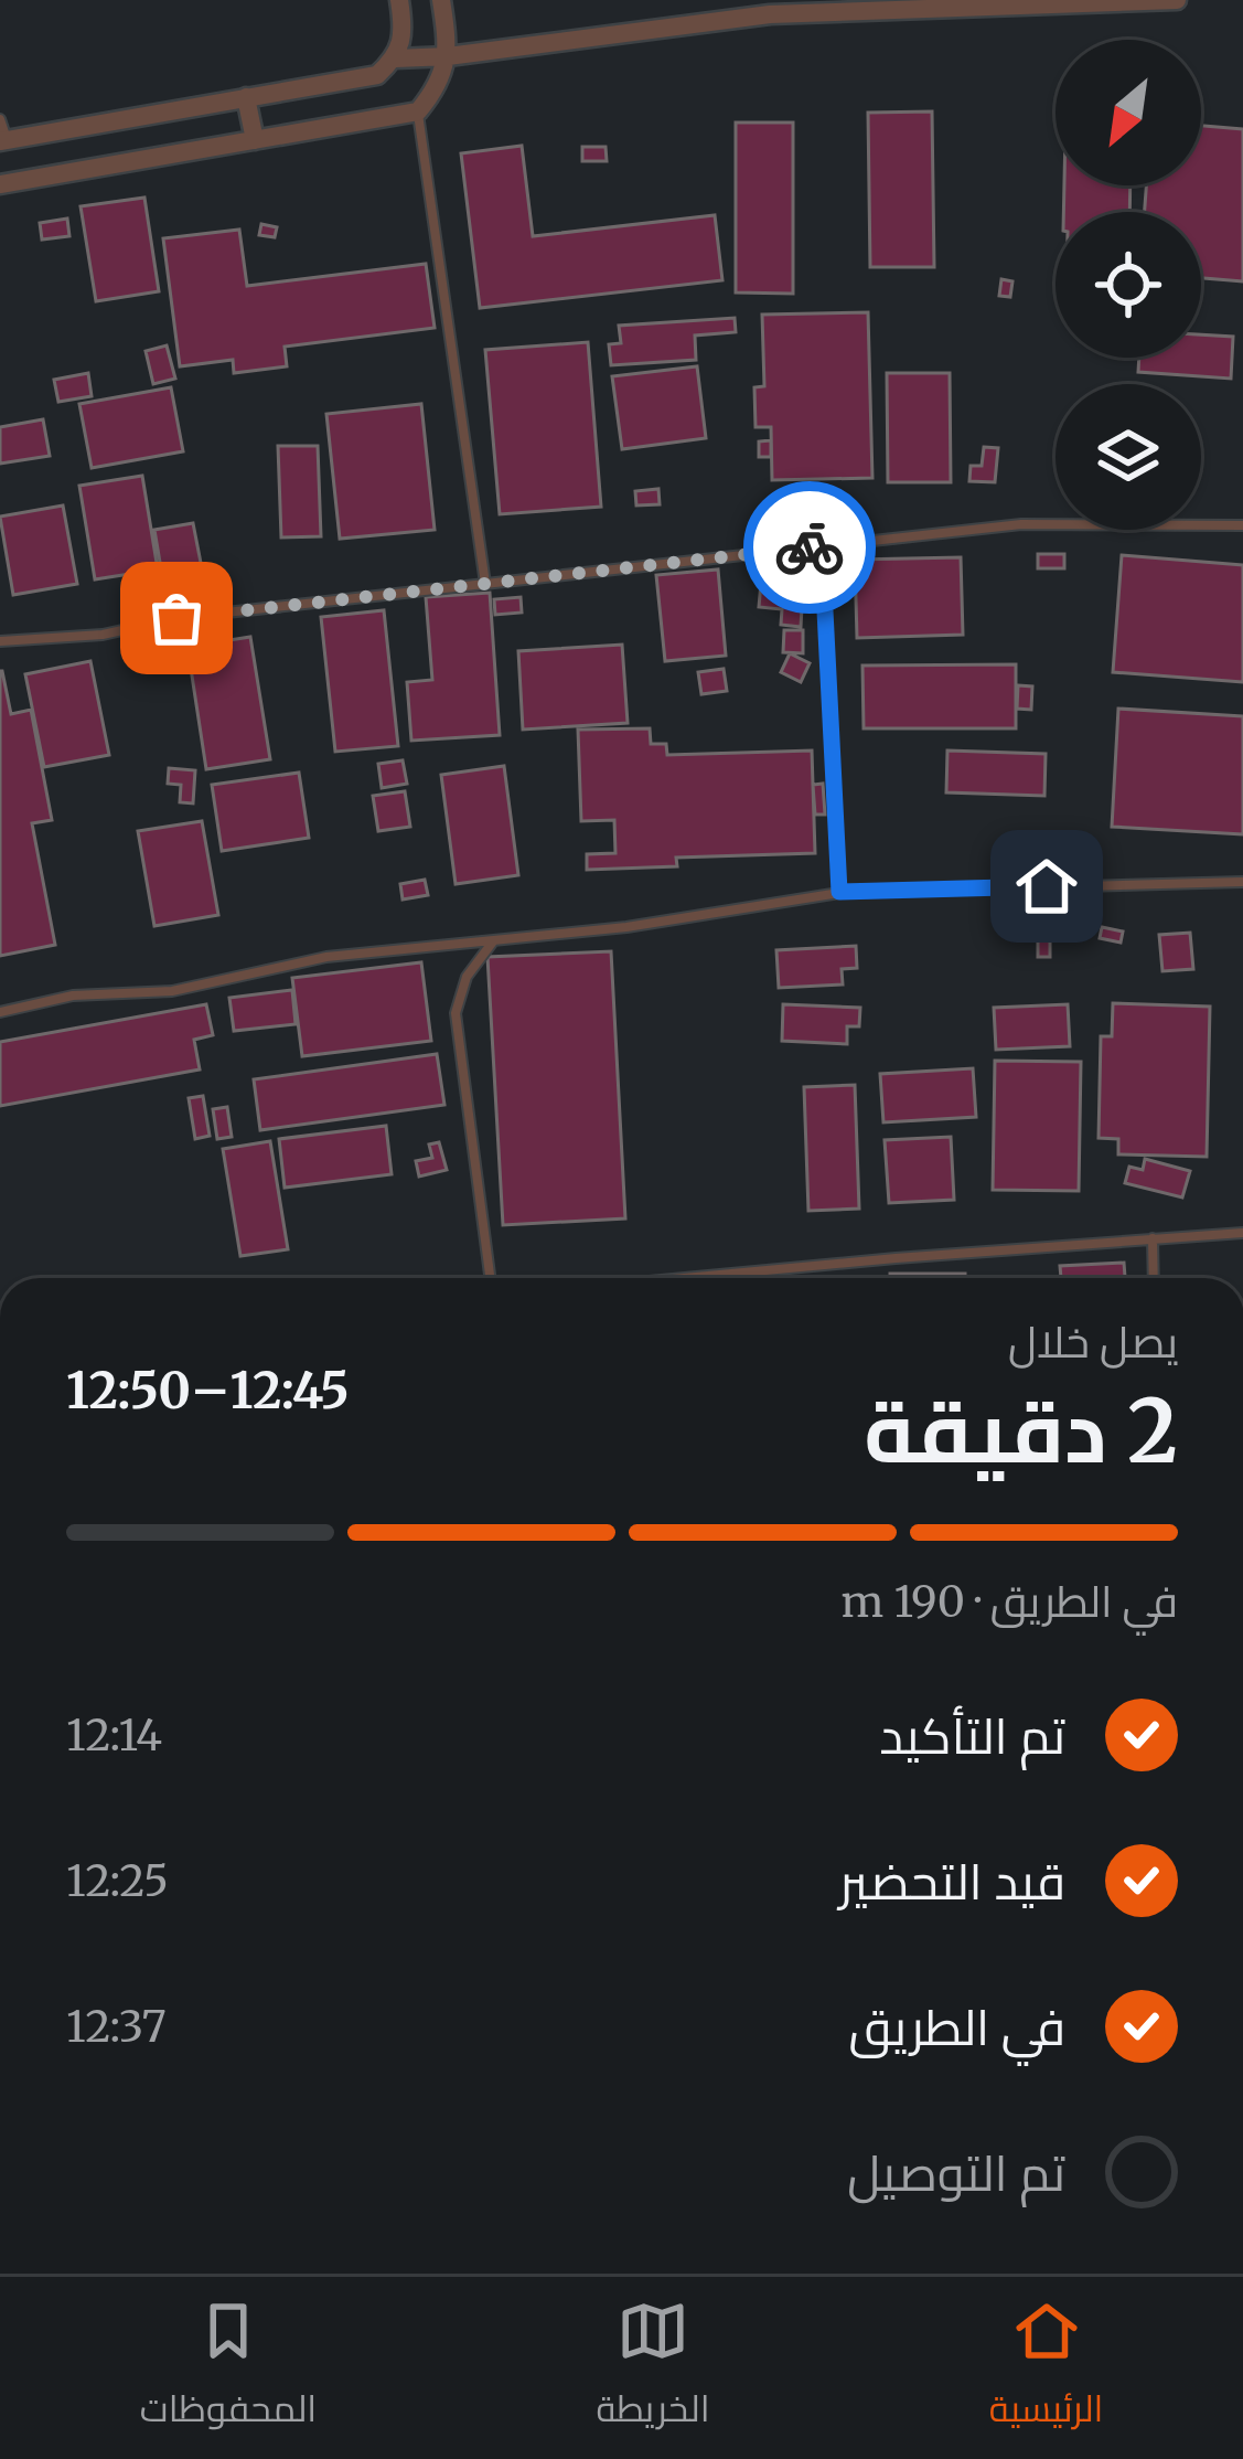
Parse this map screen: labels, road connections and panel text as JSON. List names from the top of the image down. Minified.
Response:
{"north":"bottom left","page":{"heading":["2 دقيقة","يصل خلال","12:45–12:50"],"bar":"في الطريق · 190 m","list":[["تم التأكيد","12:14"],["قيد التحضير","12:25"],["في الطريق","12:37"],"تم التوصيل"],"tabs":["الرئيسية","الخريطة","المحفوظات"]}}
